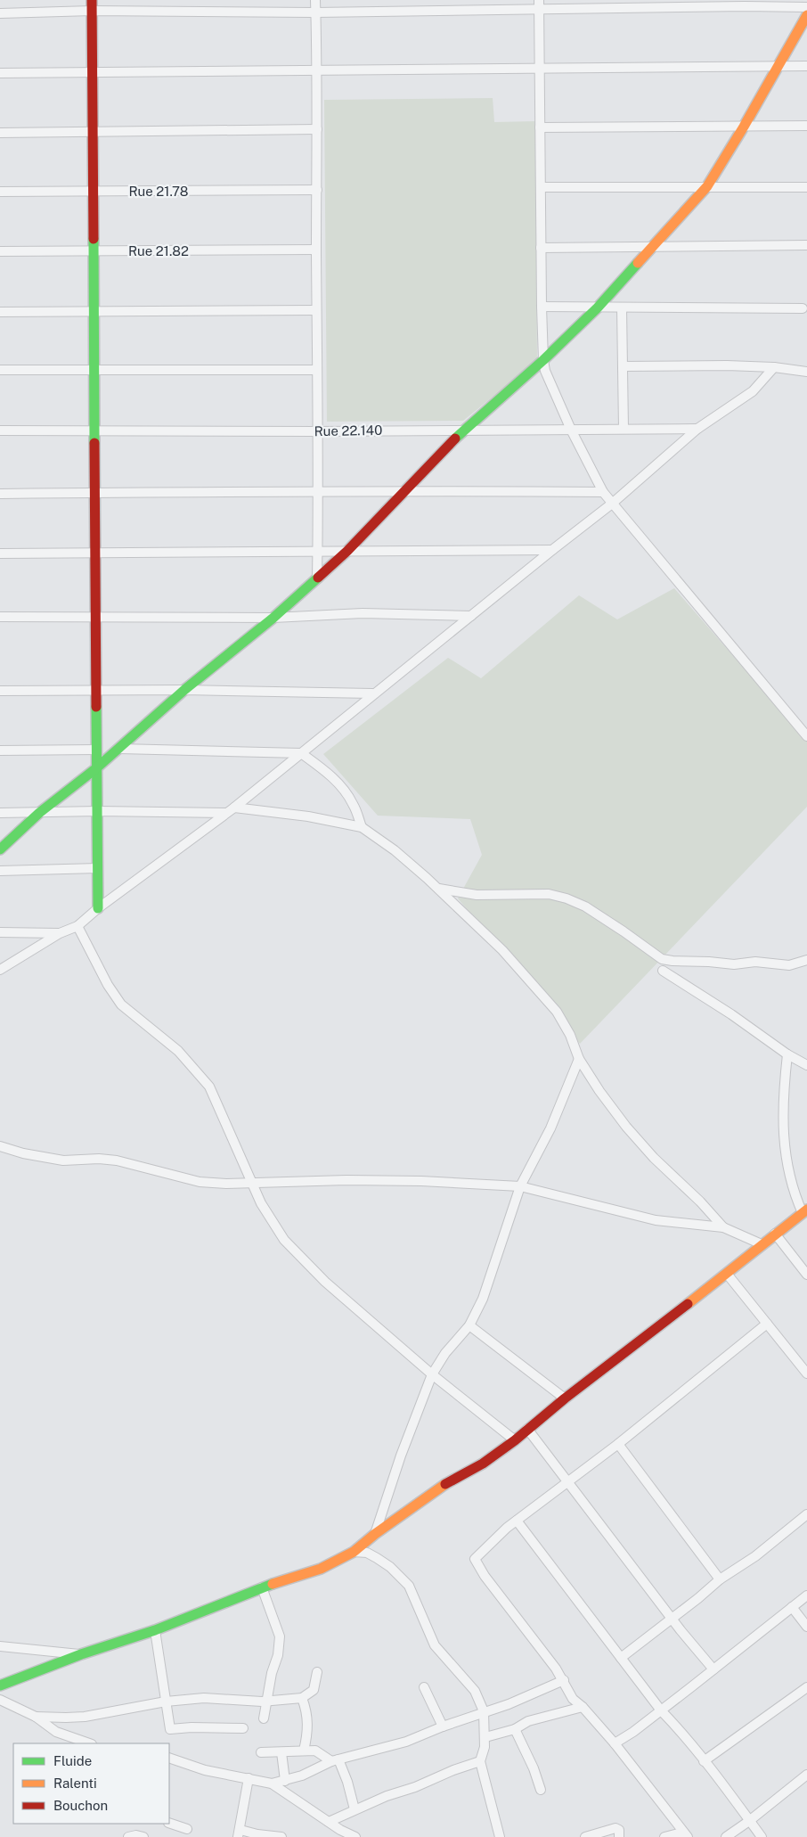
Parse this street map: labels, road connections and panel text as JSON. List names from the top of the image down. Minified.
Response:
{"streets":{"street":["Rue 21.78","Rue 21.82","Rue 22.140"]},"legend":["Fluide","Ralenti","Bouchon"]}
